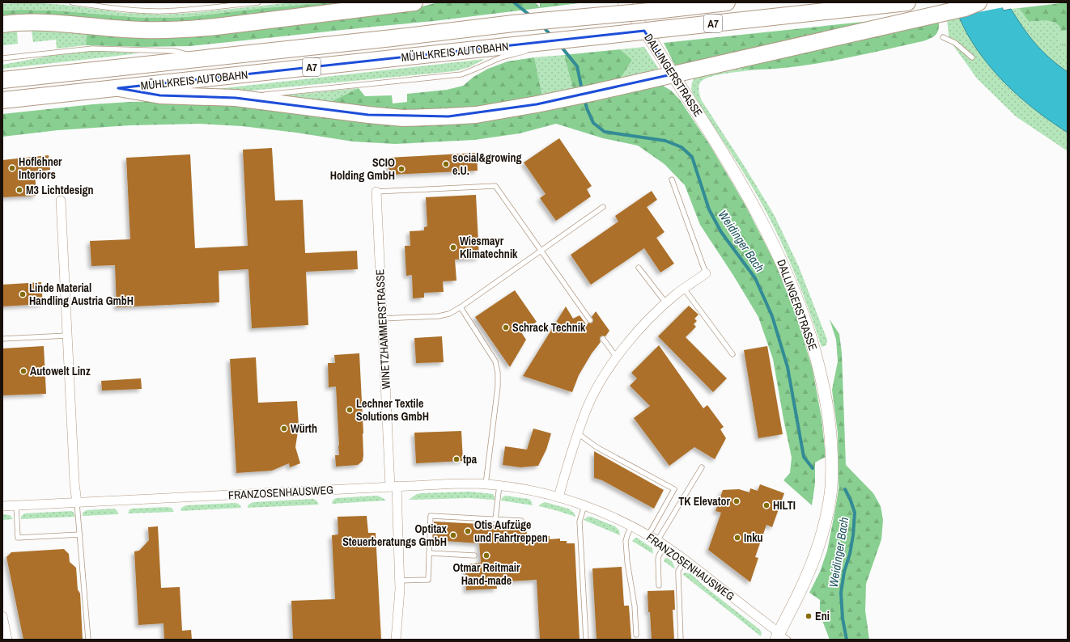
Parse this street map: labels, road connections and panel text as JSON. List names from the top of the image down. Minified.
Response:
{"streets":{"highway":["A7","MÜHLKREIS AUTOBAHN"],"street":["DALLINGERSTRASSE","WINETZHAMMERSTRASSE","FRANZOSENHAUSWEG"]},"crossings":[["DALLINGERSTRASSE","FRANZOSENHAUSWEG"],["WINETZHAMMERSTRASSE","FRANZOSENHAUSWEG"]],"water":["Weidinger Bach"],"places":["social&growing e.U.","Hoflehner Interiors","SCIO Holding GmbH","M3 Lichtdesign","Wiesmayr Klimatechnik","Linde Material Handling Austria GmbH","Schrack Technik","Autowelt Linz","Lechner Textile Solutions GmbH","Würth","tpa","TK Elevator","HILTI","Otis Aufzüge und Fahrtreppen","Optitax Steuerberatungs GmbH","Inku","Otmar Reitmair Hand-made","Eni"]}
